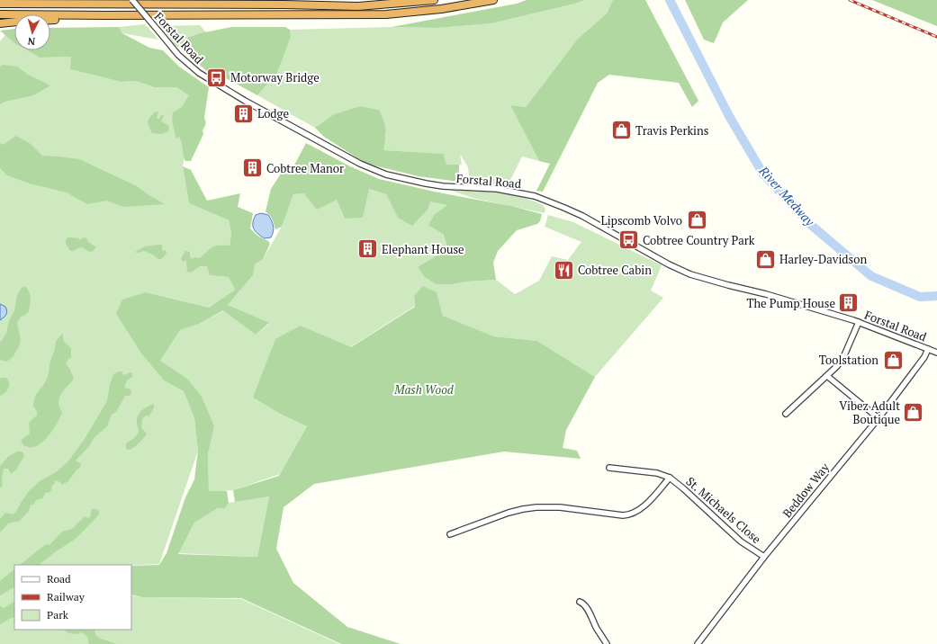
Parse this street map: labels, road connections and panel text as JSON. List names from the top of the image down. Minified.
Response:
{"streets":{"street":["Forstal Road","Beddow Way","St. Michaels Close"]},"crossings":[["Forstal Road","Beddow Way"],["Beddow Way","St. Michaels Close"]],"water":["River Medway"],"parks":["Mash Wood"],"places":{"bus stop":["Motorway Bridge","Cobtree Country Park"],"building":["Lodge","Cobtree Manor","Elephant House","The Pump House"],"shop":["Travis Perkins","Lipscomb Volvo","Harley-Davidson","Toolstation","Vibez Adult Boutique"],"restaurant":["Cobtree Cabin"]},"legend":["Road","Railway","Park"],"north":"bottom"}
